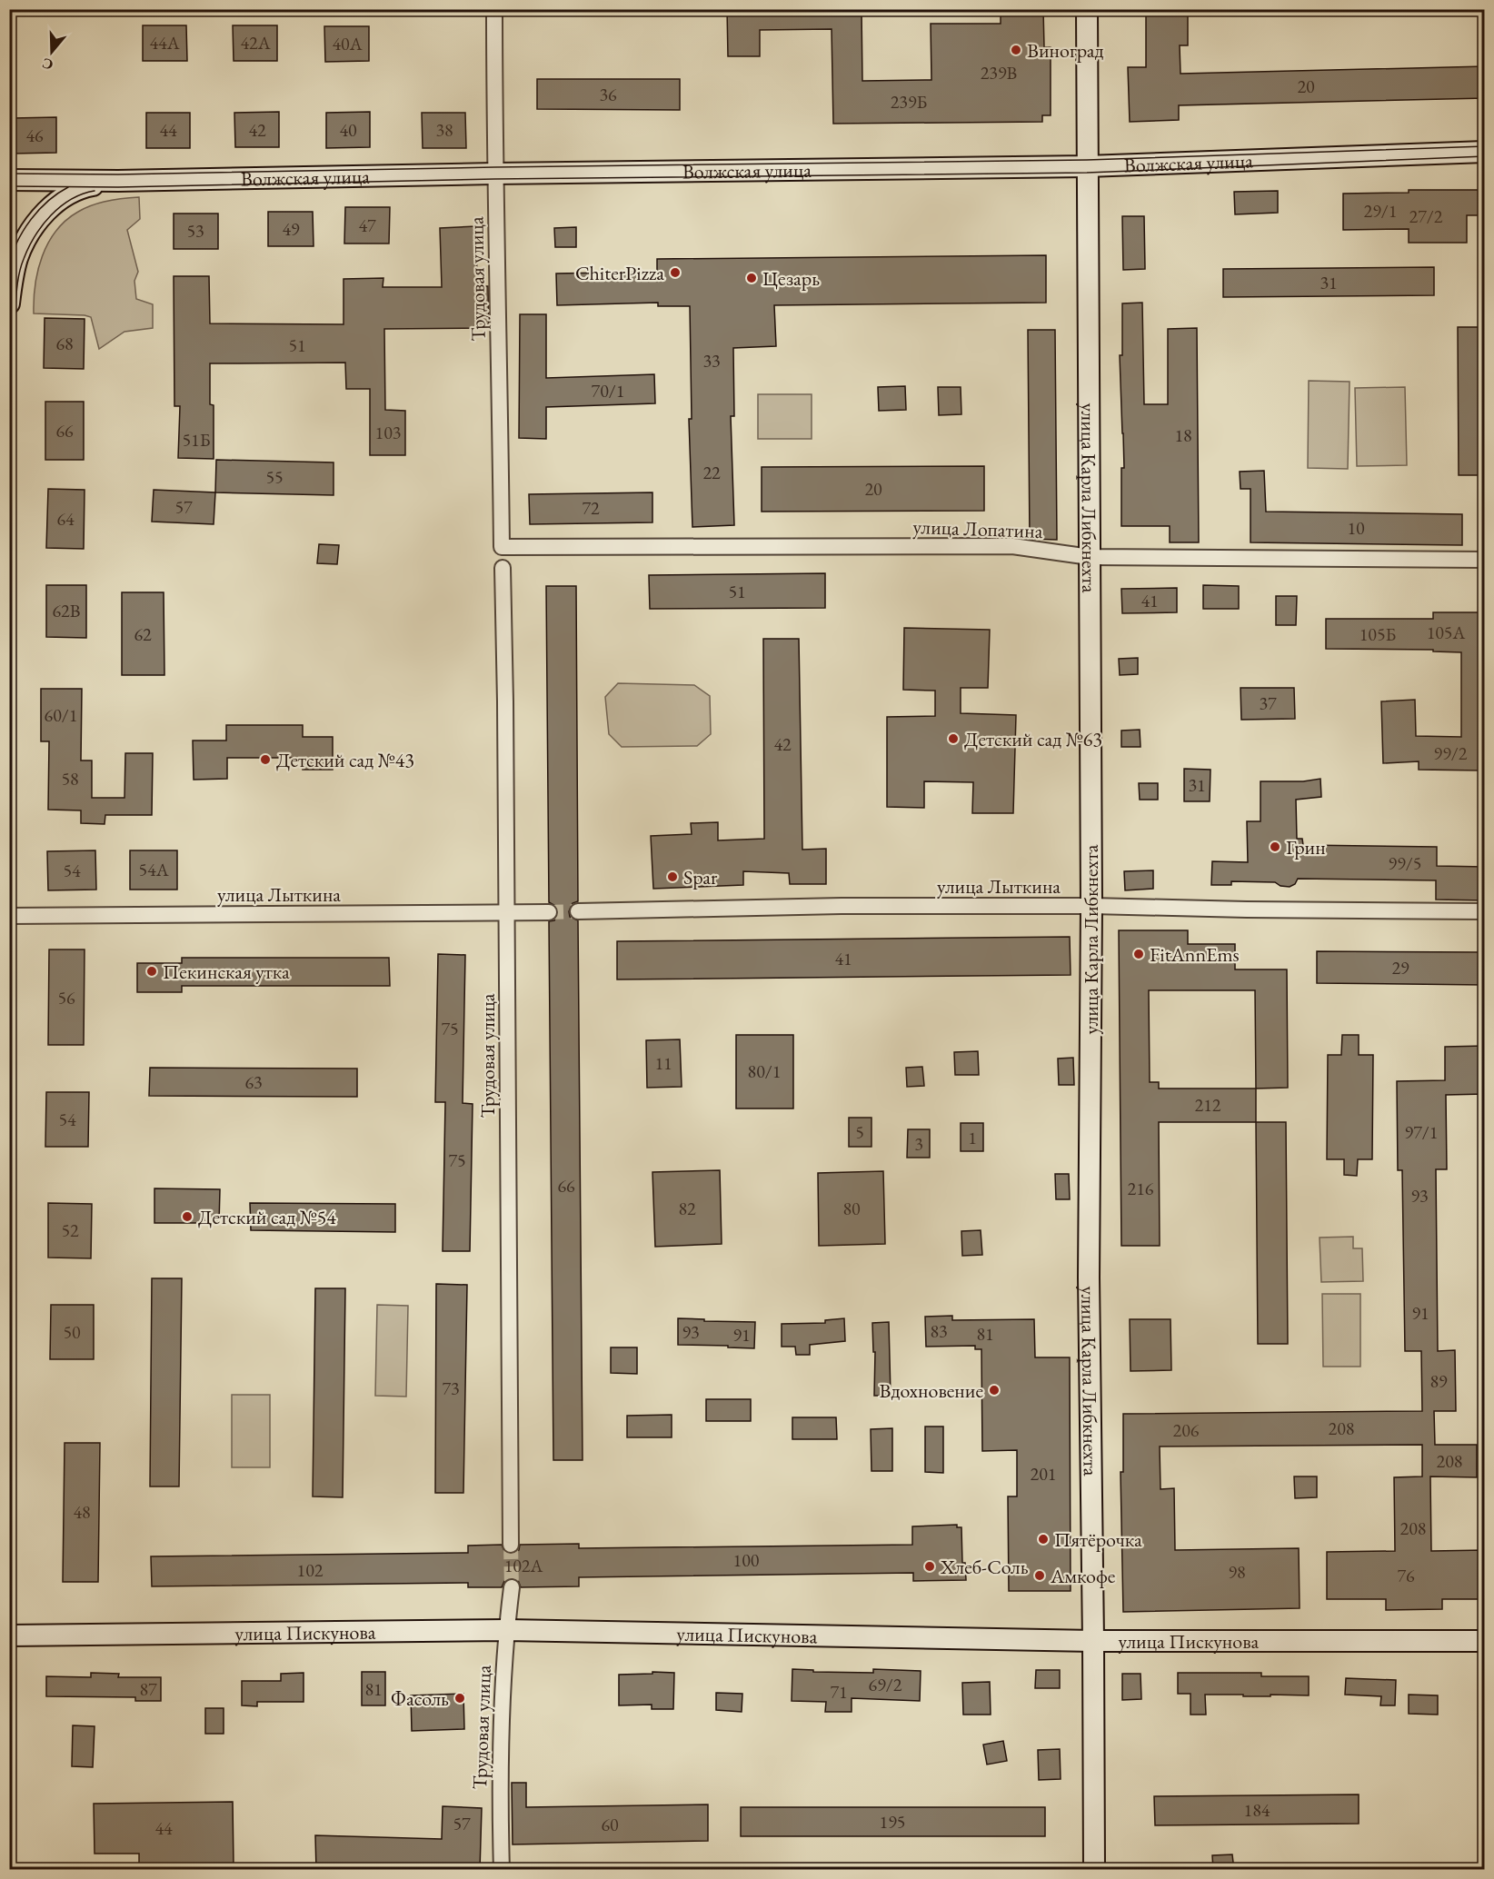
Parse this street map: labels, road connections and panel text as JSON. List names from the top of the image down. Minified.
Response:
{"streets":{"street":["Волжская улица","Трудовая улица","улица Карла Либкнехта","улица Лопатина","улица Лыткина","улица Пискунова"]},"crossings":[["Волжская улица","Трудовая улица"],["Волжская улица","улица Карла Либкнехта"],["Трудовая улица","улица Лопатина"],["Трудовая улица","улица Лыткина"],["Трудовая улица","улица Пискунова"],["улица Карла Либкнехта","улица Лопатина"],["улица Карла Либкнехта","улица Лыткина"],["улица Карла Либкнехта","улица Пискунова"]],"places":["Виноград","ChiterPizza","Цезарь","Детский сад №63","Детский сад №43","Грин","Spar","FitAnnEms","Пекинская утка","Детский сад №54","Вдохновение","Пятёрочка","Хлеб-Соль","Амкофе","Фасоль"],"house_numbers":["44А","42А","40А","239В","20","36","239Б","44","42","40","38","46","29/1","27/2","47","49","53","31","68","51","33","70/1","66","103","18","51Б","22","55","20","57","72","64","10","51","41","62В","105А","62","105Б","37","60/1","42","99/2","58","31","99/5","54А","54","41","29","56","75","11","80/1","63","212","54","5","97/1","1","3","75","66","216","93","82","80","52","91","83","50","93","81","91","89","73","208","206","208","201","48","208","100","102А","102","98","76","69/2","87","81","71","184","195","57","60","44"],"north":"bottom"}
